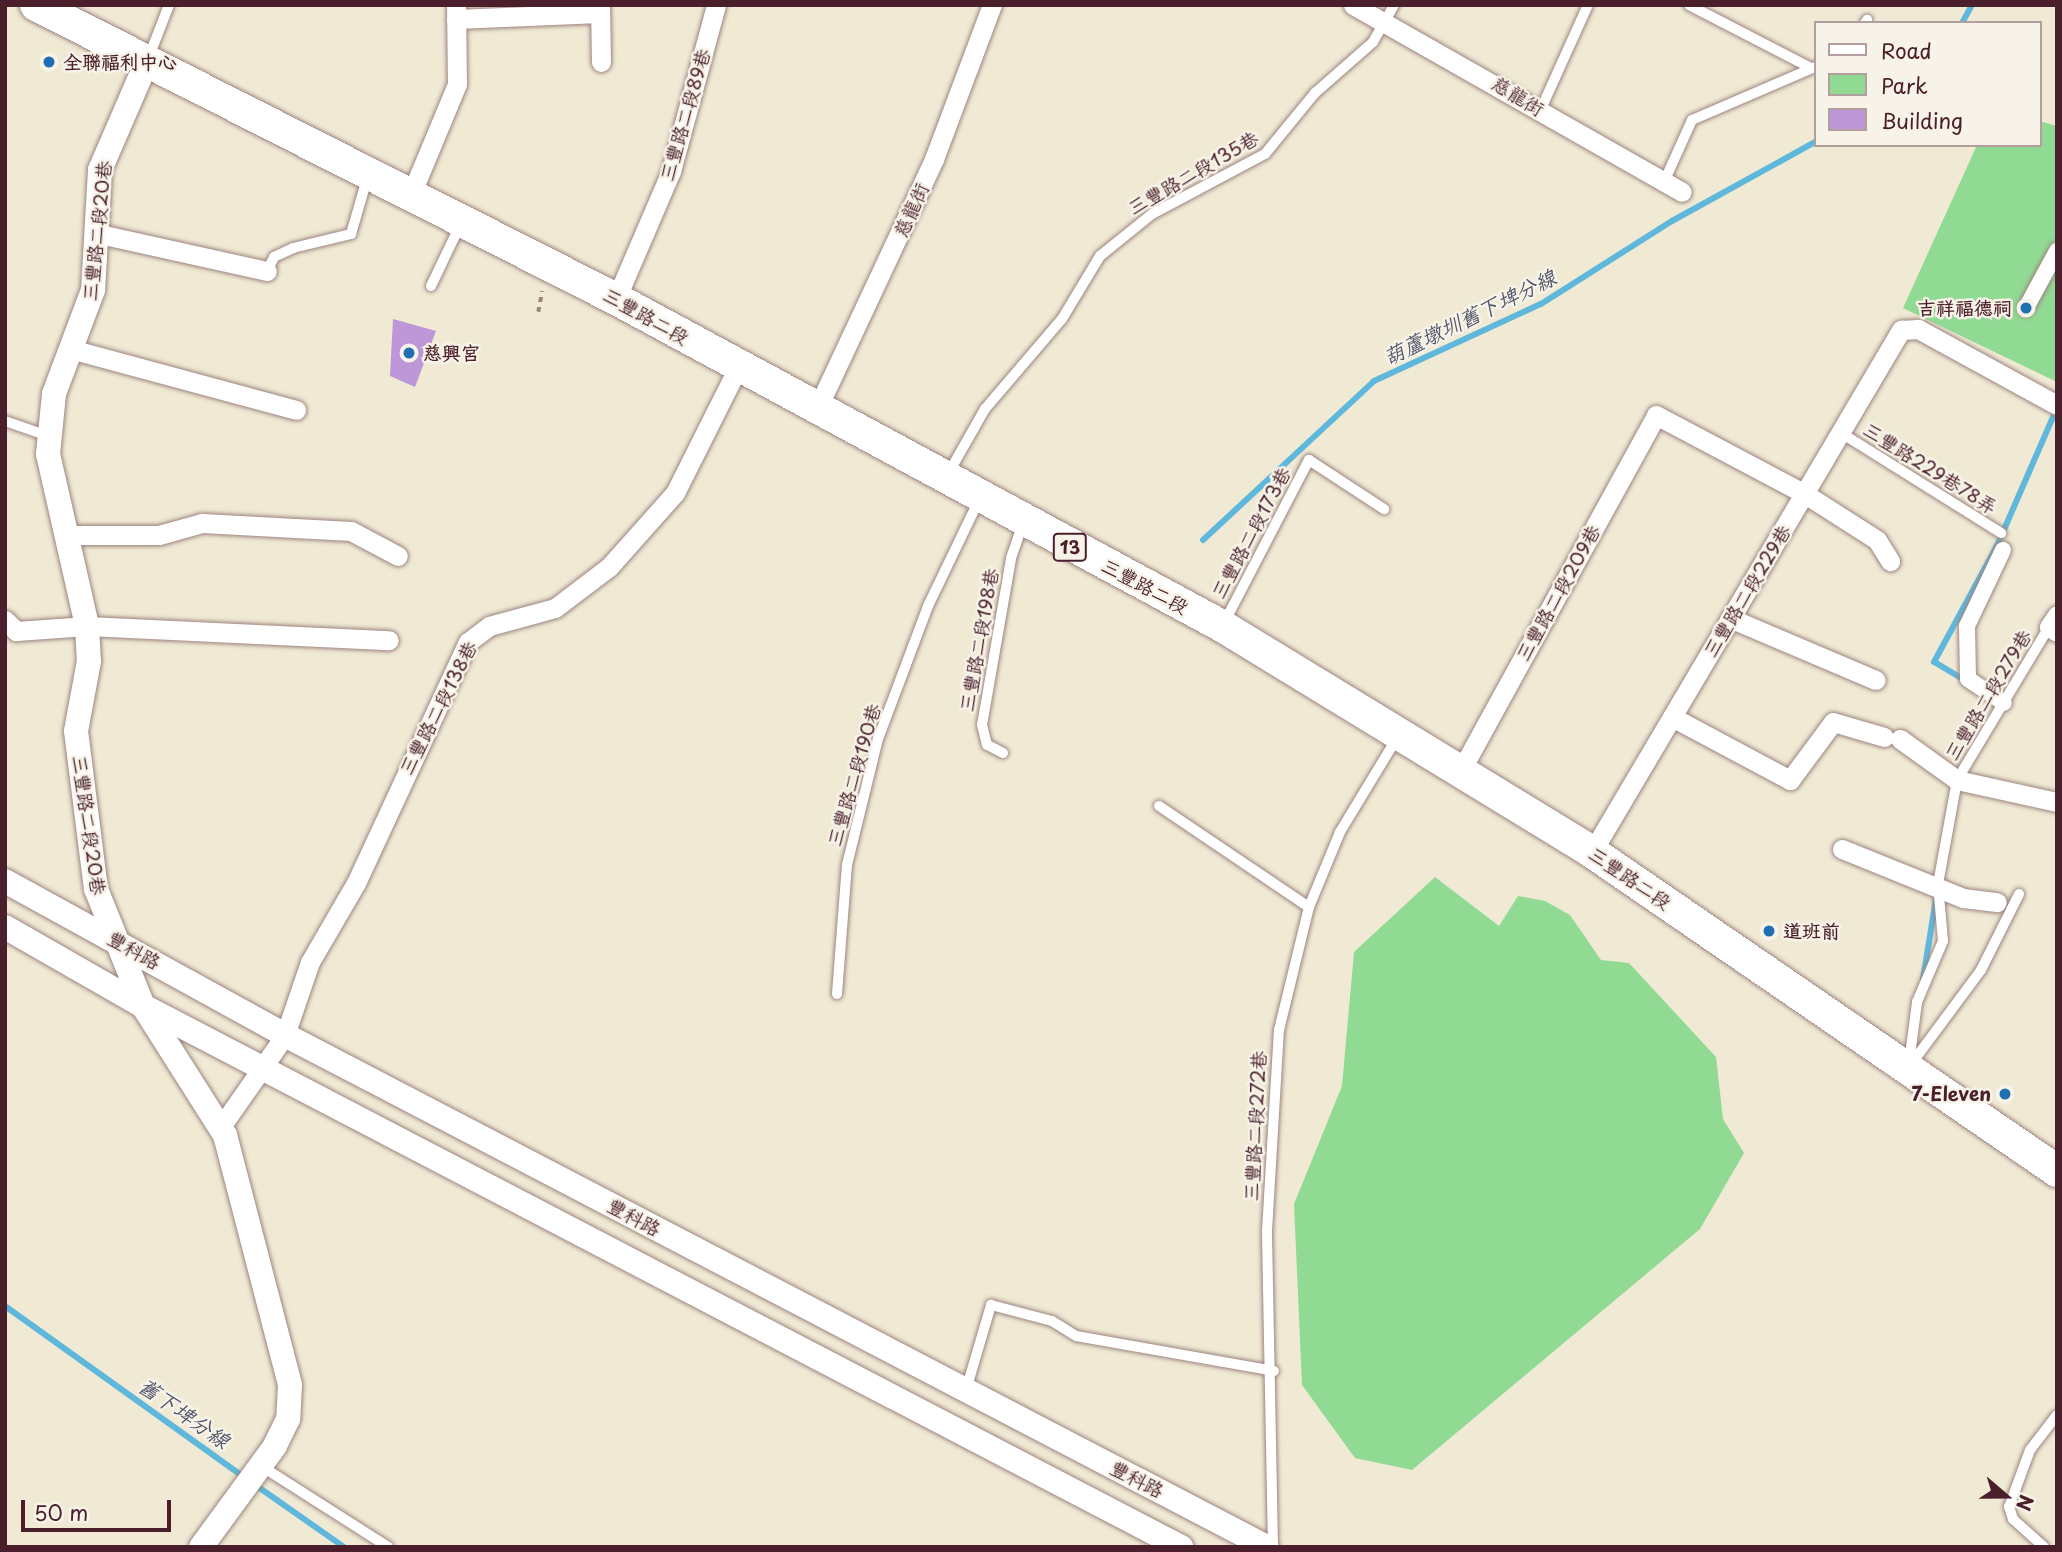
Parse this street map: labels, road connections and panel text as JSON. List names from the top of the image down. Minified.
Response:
{"streets":{"main road":["三豐路二段","13"],"street":["慈龍街","三豐路二段89巷","三豐路二段20巷","三豐路二段229巷","三豐路二段209巷","三豐路二段138巷","豐科路"],"lane":["三豐路二段135巷","三豐路229巷78弄","三豐路二段173巷","三豐路二段198巷","三豐路二段279巷","三豐路二段190巷","三豐路二段272巷"]},"crossings":[["慈龍街","三豐路二段135巷"],["慈龍街","三豐路二段"],["三豐路二段89巷","三豐路二段"],["三豐路二段135巷","三豐路二段"],["三豐路二段20巷","三豐路二段"],["三豐路二段20巷","三豐路二段138巷"],["三豐路二段20巷","豐科路"],["三豐路二段","三豐路二段173巷"],["三豐路二段","三豐路二段229巷"],["三豐路二段","三豐路二段209巷"],["三豐路二段","三豐路二段198巷"],["三豐路二段","三豐路二段279巷"],["三豐路二段","三豐路二段138巷"],["三豐路二段","三豐路二段190巷"],["三豐路二段","三豐路二段272巷"],["三豐路229巷78弄","三豐路二段229巷"],["三豐路二段229巷","三豐路二段209巷"],["三豐路二段138巷","豐科路"]],"water":["葫蘆墩圳舊下埤分線","舊下埤分線"],"places":["全聯福利中心","吉祥福德祠","慈興宮","道班前","7-Eleven"],"legend":["Road","Park","Building"],"scale_bar":"50 m","north":"right"}
